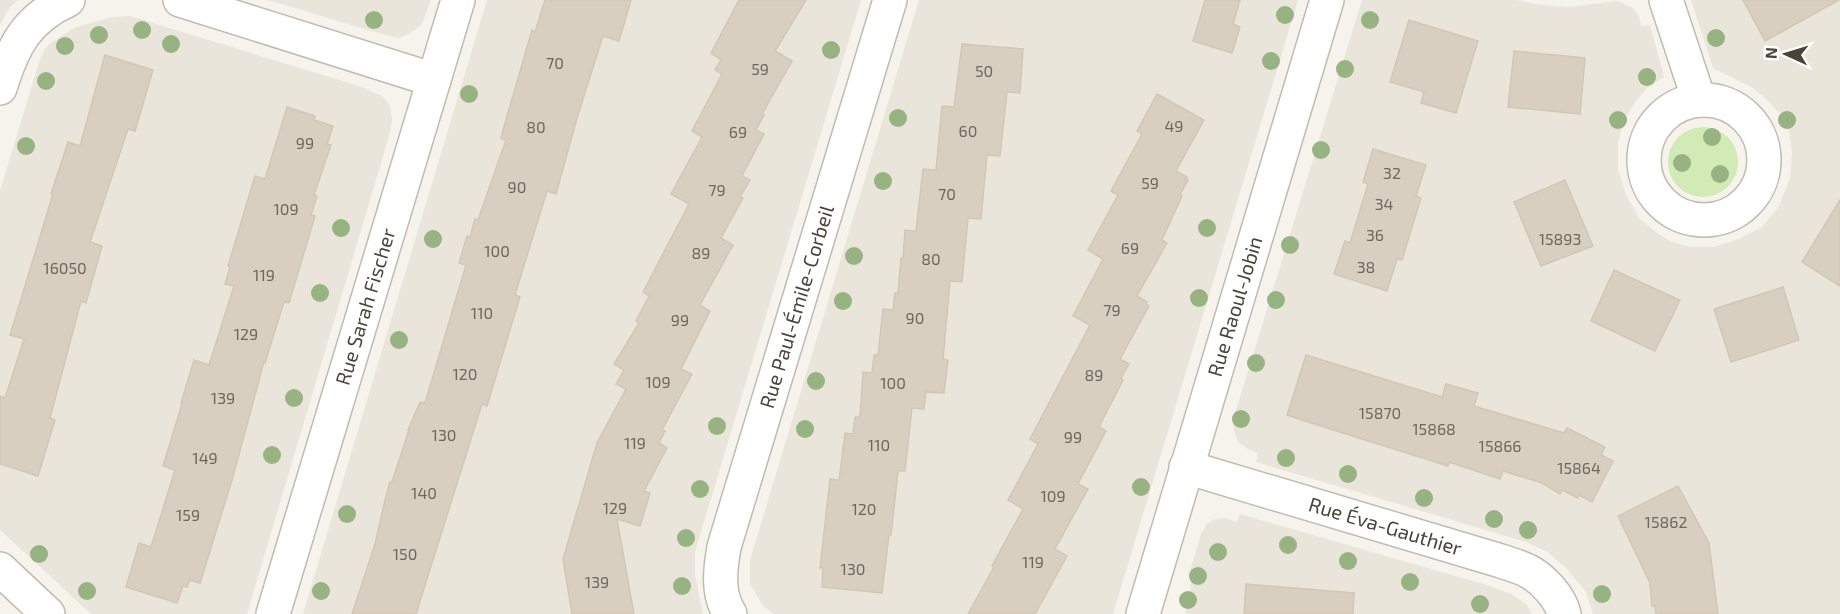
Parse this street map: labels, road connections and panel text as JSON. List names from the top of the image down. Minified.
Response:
{"streets":{"street":["Rue Sarah Fischer","Rue Paul-Émile-Corbeil","Rue Raoul-Jobin","Rue Éva-Gauthier"]},"crossings":[["Rue Raoul-Jobin","Rue Éva-Gauthier"]],"house_numbers":["70","59","50","49","80","60","69","99","32","59","90","79","70","34","109","36","15893","69","100","89","80","38","16050","119","79","110","90","99","129","120","89","109","100","139","15870","15868","130","99","119","110","15866","149","15864","140","109","129","120","159","15862","150","119","130","139"],"north":"left"}
